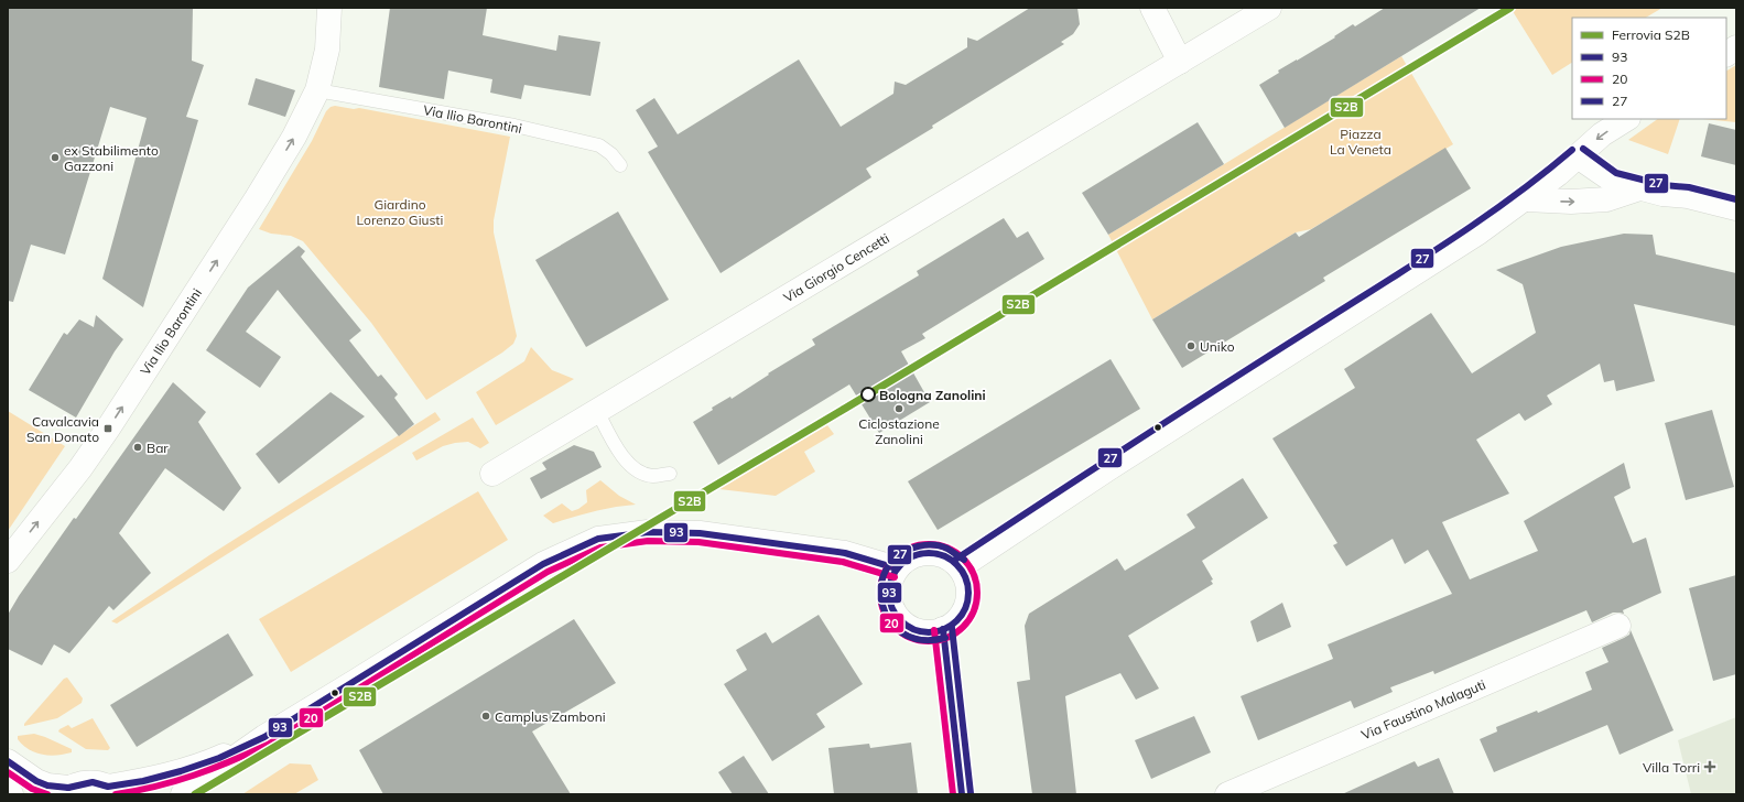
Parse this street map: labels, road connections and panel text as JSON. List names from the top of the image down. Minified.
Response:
{"streets":{"street":["Via Ilio Barontini","Via Giorgio Cencetti","Via Faustino Malaguti"]},"one_way":["Via Ilio Barontini"],"parks":["Piazza La Veneta","Giardino Lorenzo Giusti"],"places":{"other":["ex Stabilimento Gazzoni","Uniko","Bologna Zanolini","Ciclostazione Zanolini","Bar","Camplus Zamboni"],"transit":["Cavalcavia San Donato"],"health":["Villa Torri"]},"lines":["rail line S2B","transit line 27","transit line 93","transit line 20"],"legend":["Ferrovia S2B","93","20","27"]}
